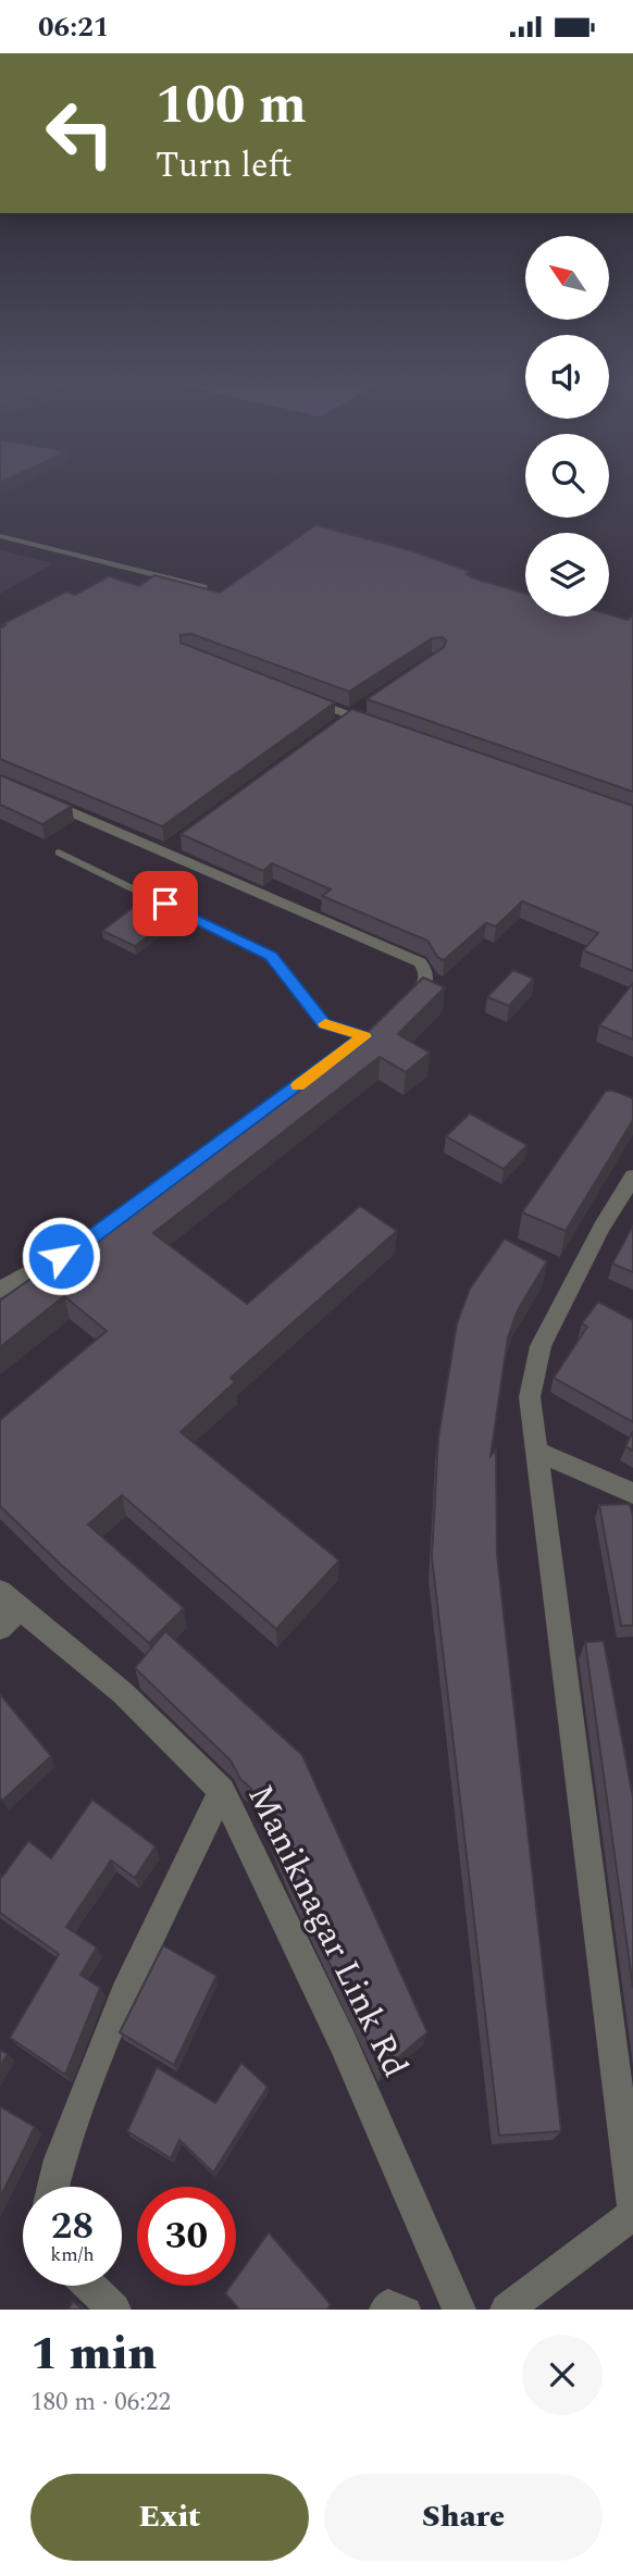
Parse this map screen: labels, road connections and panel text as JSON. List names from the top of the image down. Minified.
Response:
{"streets":{"street":["Maniknagar Link Rd"]},"north":"top left","page":{"status":"06:21","turn":["100 m","Turn left"],"speed":"28 km/h","limit":"30","heading":["1 min","180 m · 06:22"],"buttons":["Exit","Share"]}}
